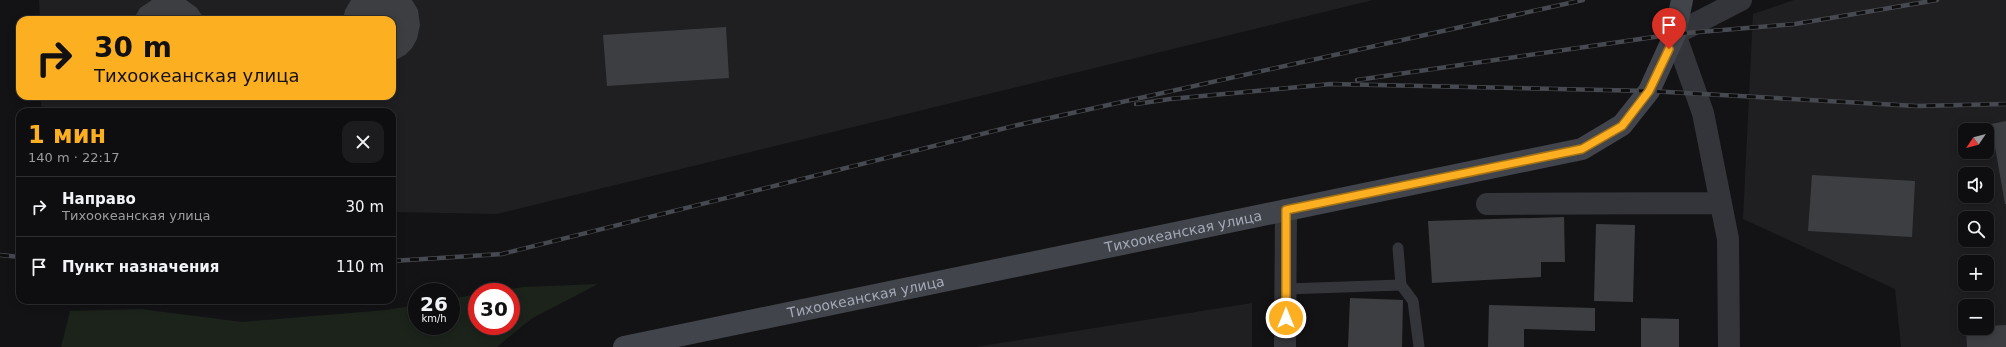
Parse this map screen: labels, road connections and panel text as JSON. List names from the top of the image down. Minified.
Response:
{"streets":{"main road":["Тихоокеанская улица"]},"north":"bottom left","page":{"turn":["30 m","Тихоокеанская улица"],"heading":["1 мин","140 m · 22:17"],"map_buttons":["+","−"],"list":[{"name":"Направо","note":"Тихоокеанская улица","value":"30 m"},{"name":"Пункт назначения","value":"110 m"}],"speed":"26 km/h","limit":"30"}}
